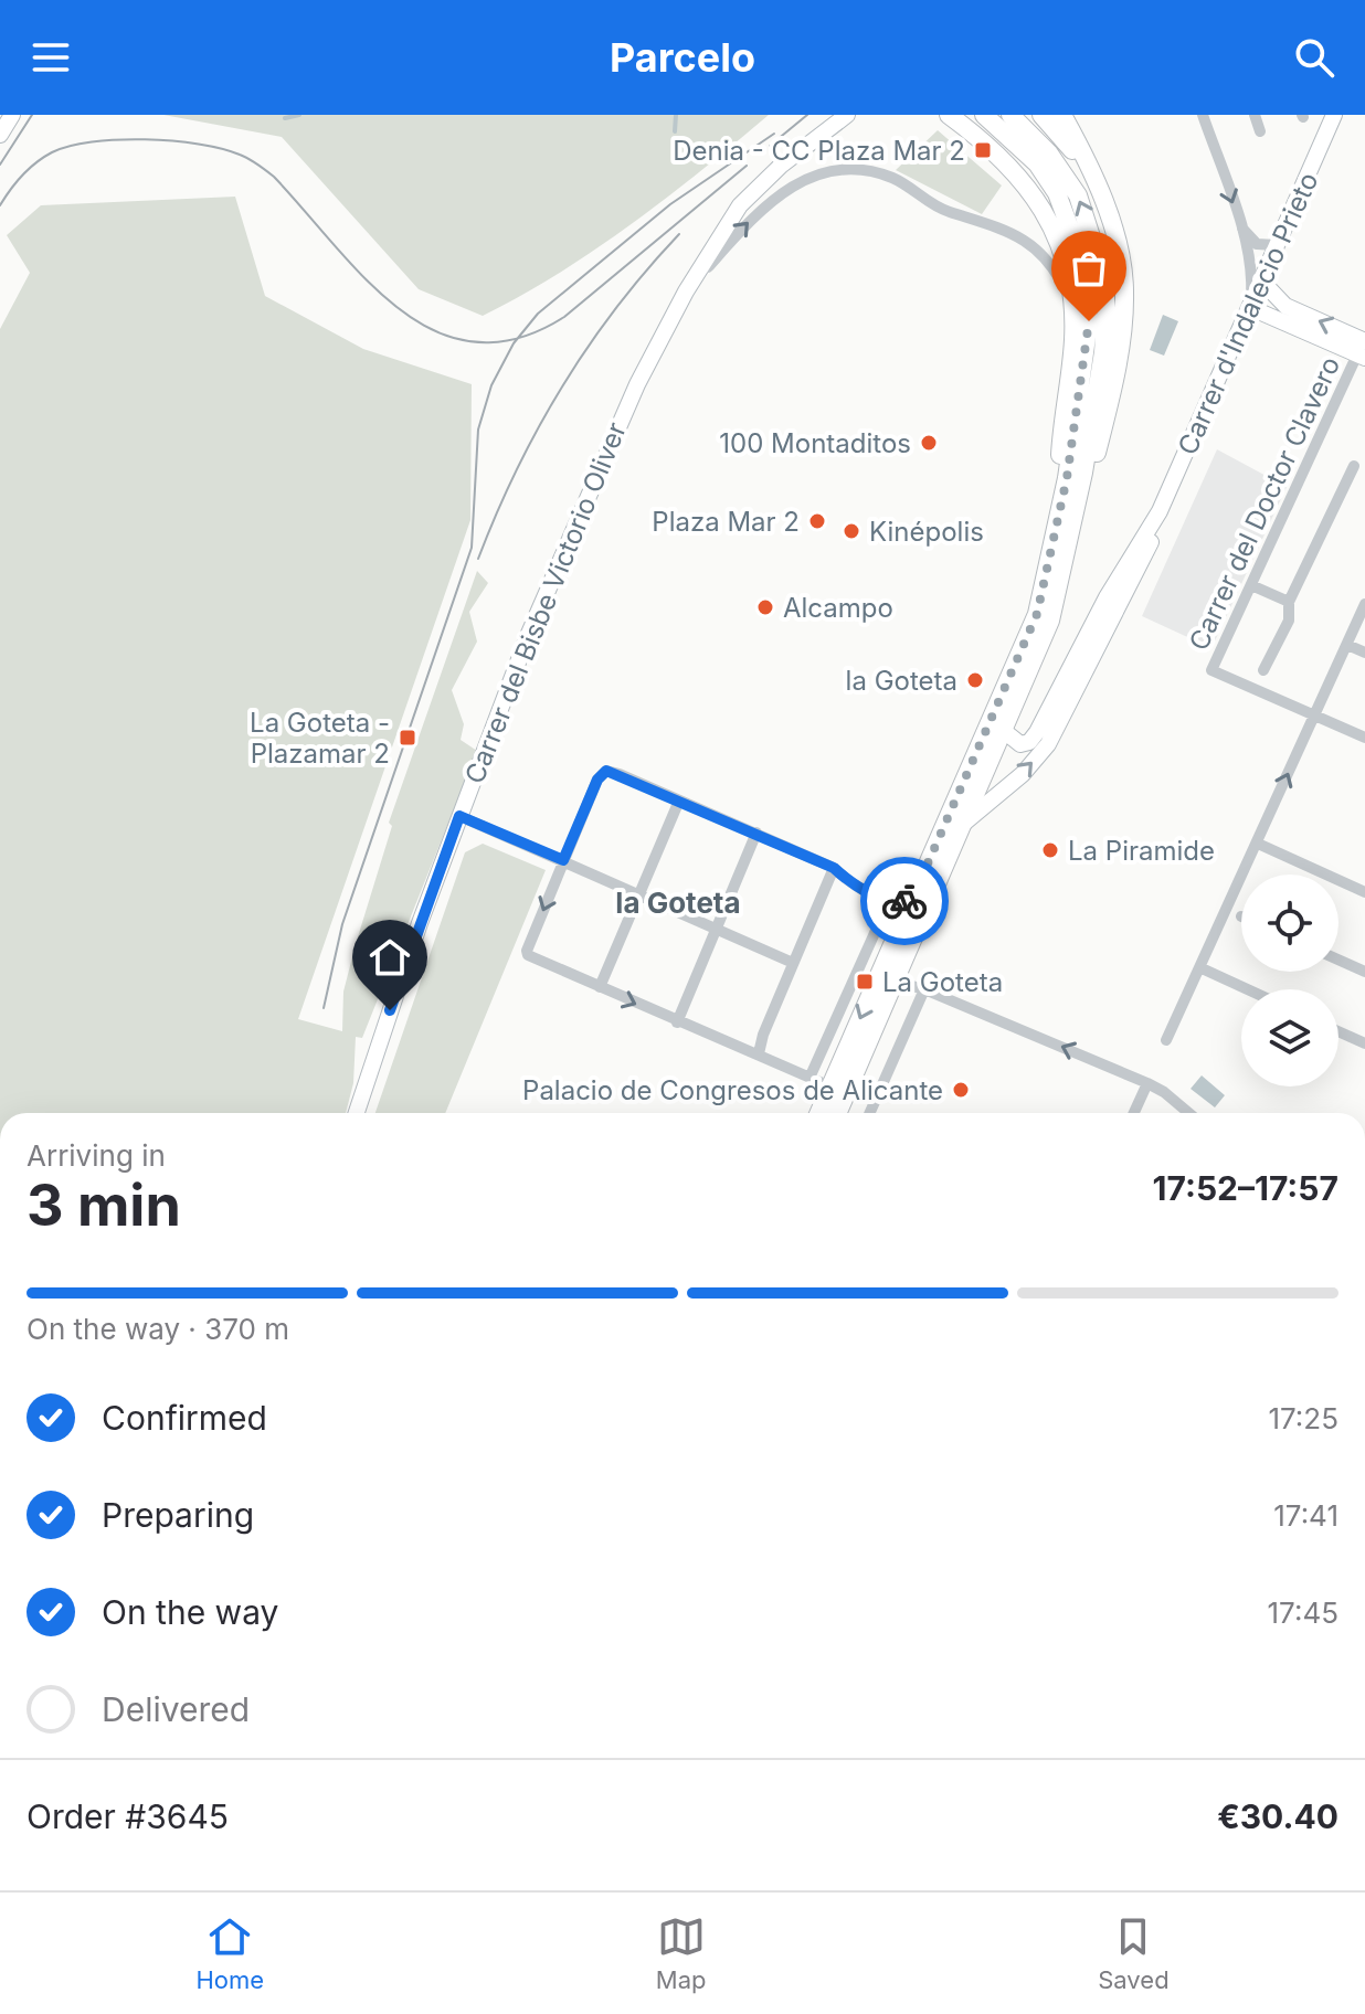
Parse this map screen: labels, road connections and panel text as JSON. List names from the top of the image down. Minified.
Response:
{"streets":{"street":["Carrer d'Indalecio Prieto","Carrer del Doctor Clavero","Carrer del Bisbe Victorio Oliver"]},"districts":["la Goteta"],"places":{"transit":["Denia - CC Plaza Mar 2","La Goteta - Plazamar 2","La Goteta"],"other":["100 Montaditos","Plaza Mar 2","Kinépolis","Alcampo","la Goteta","La Piramide","Palacio de Congresos de Alicante"]},"page":{"header":"Parcelo","heading":["3 min","Arriving in","17:52–17:57"],"panel":["Order #3645","€30.40"],"bar":"On the way · 370 m","list":[["Confirmed","17:25"],["Preparing","17:41"],["On the way","17:45"],"Delivered"],"tabs":["Home","Map","Saved"]}}
